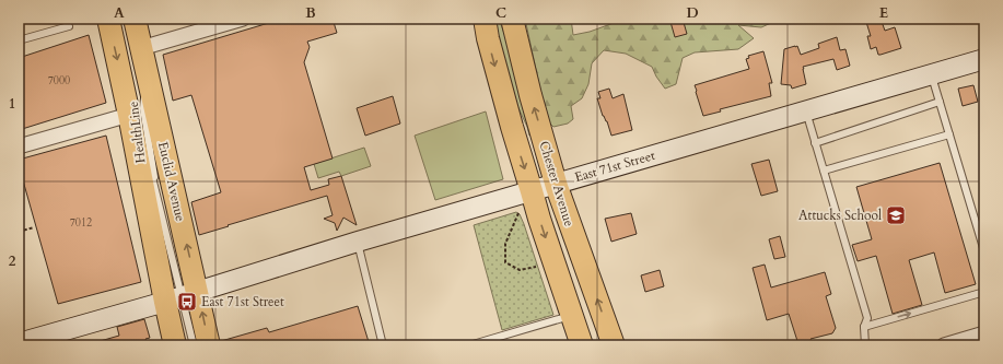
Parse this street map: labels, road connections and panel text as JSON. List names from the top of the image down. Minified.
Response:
{"streets":{"main road":["Euclid Avenue","Chester Avenue"],"street":["East 71st Street"],"lane":["HealthLine"]},"crossings":[["HealthLine","East 71st Street"],["HealthLine","Euclid Avenue"],["East 71st Street","Euclid Avenue"],["East 71st Street","Chester Avenue"]],"places":{"school or university":["Attucks School"],"bus stop":["East 71st Street"]},"house_numbers":["7000","7012"],"grid":{"columns":["A","B","C","D","E"],"rows":["1","2"]}}
